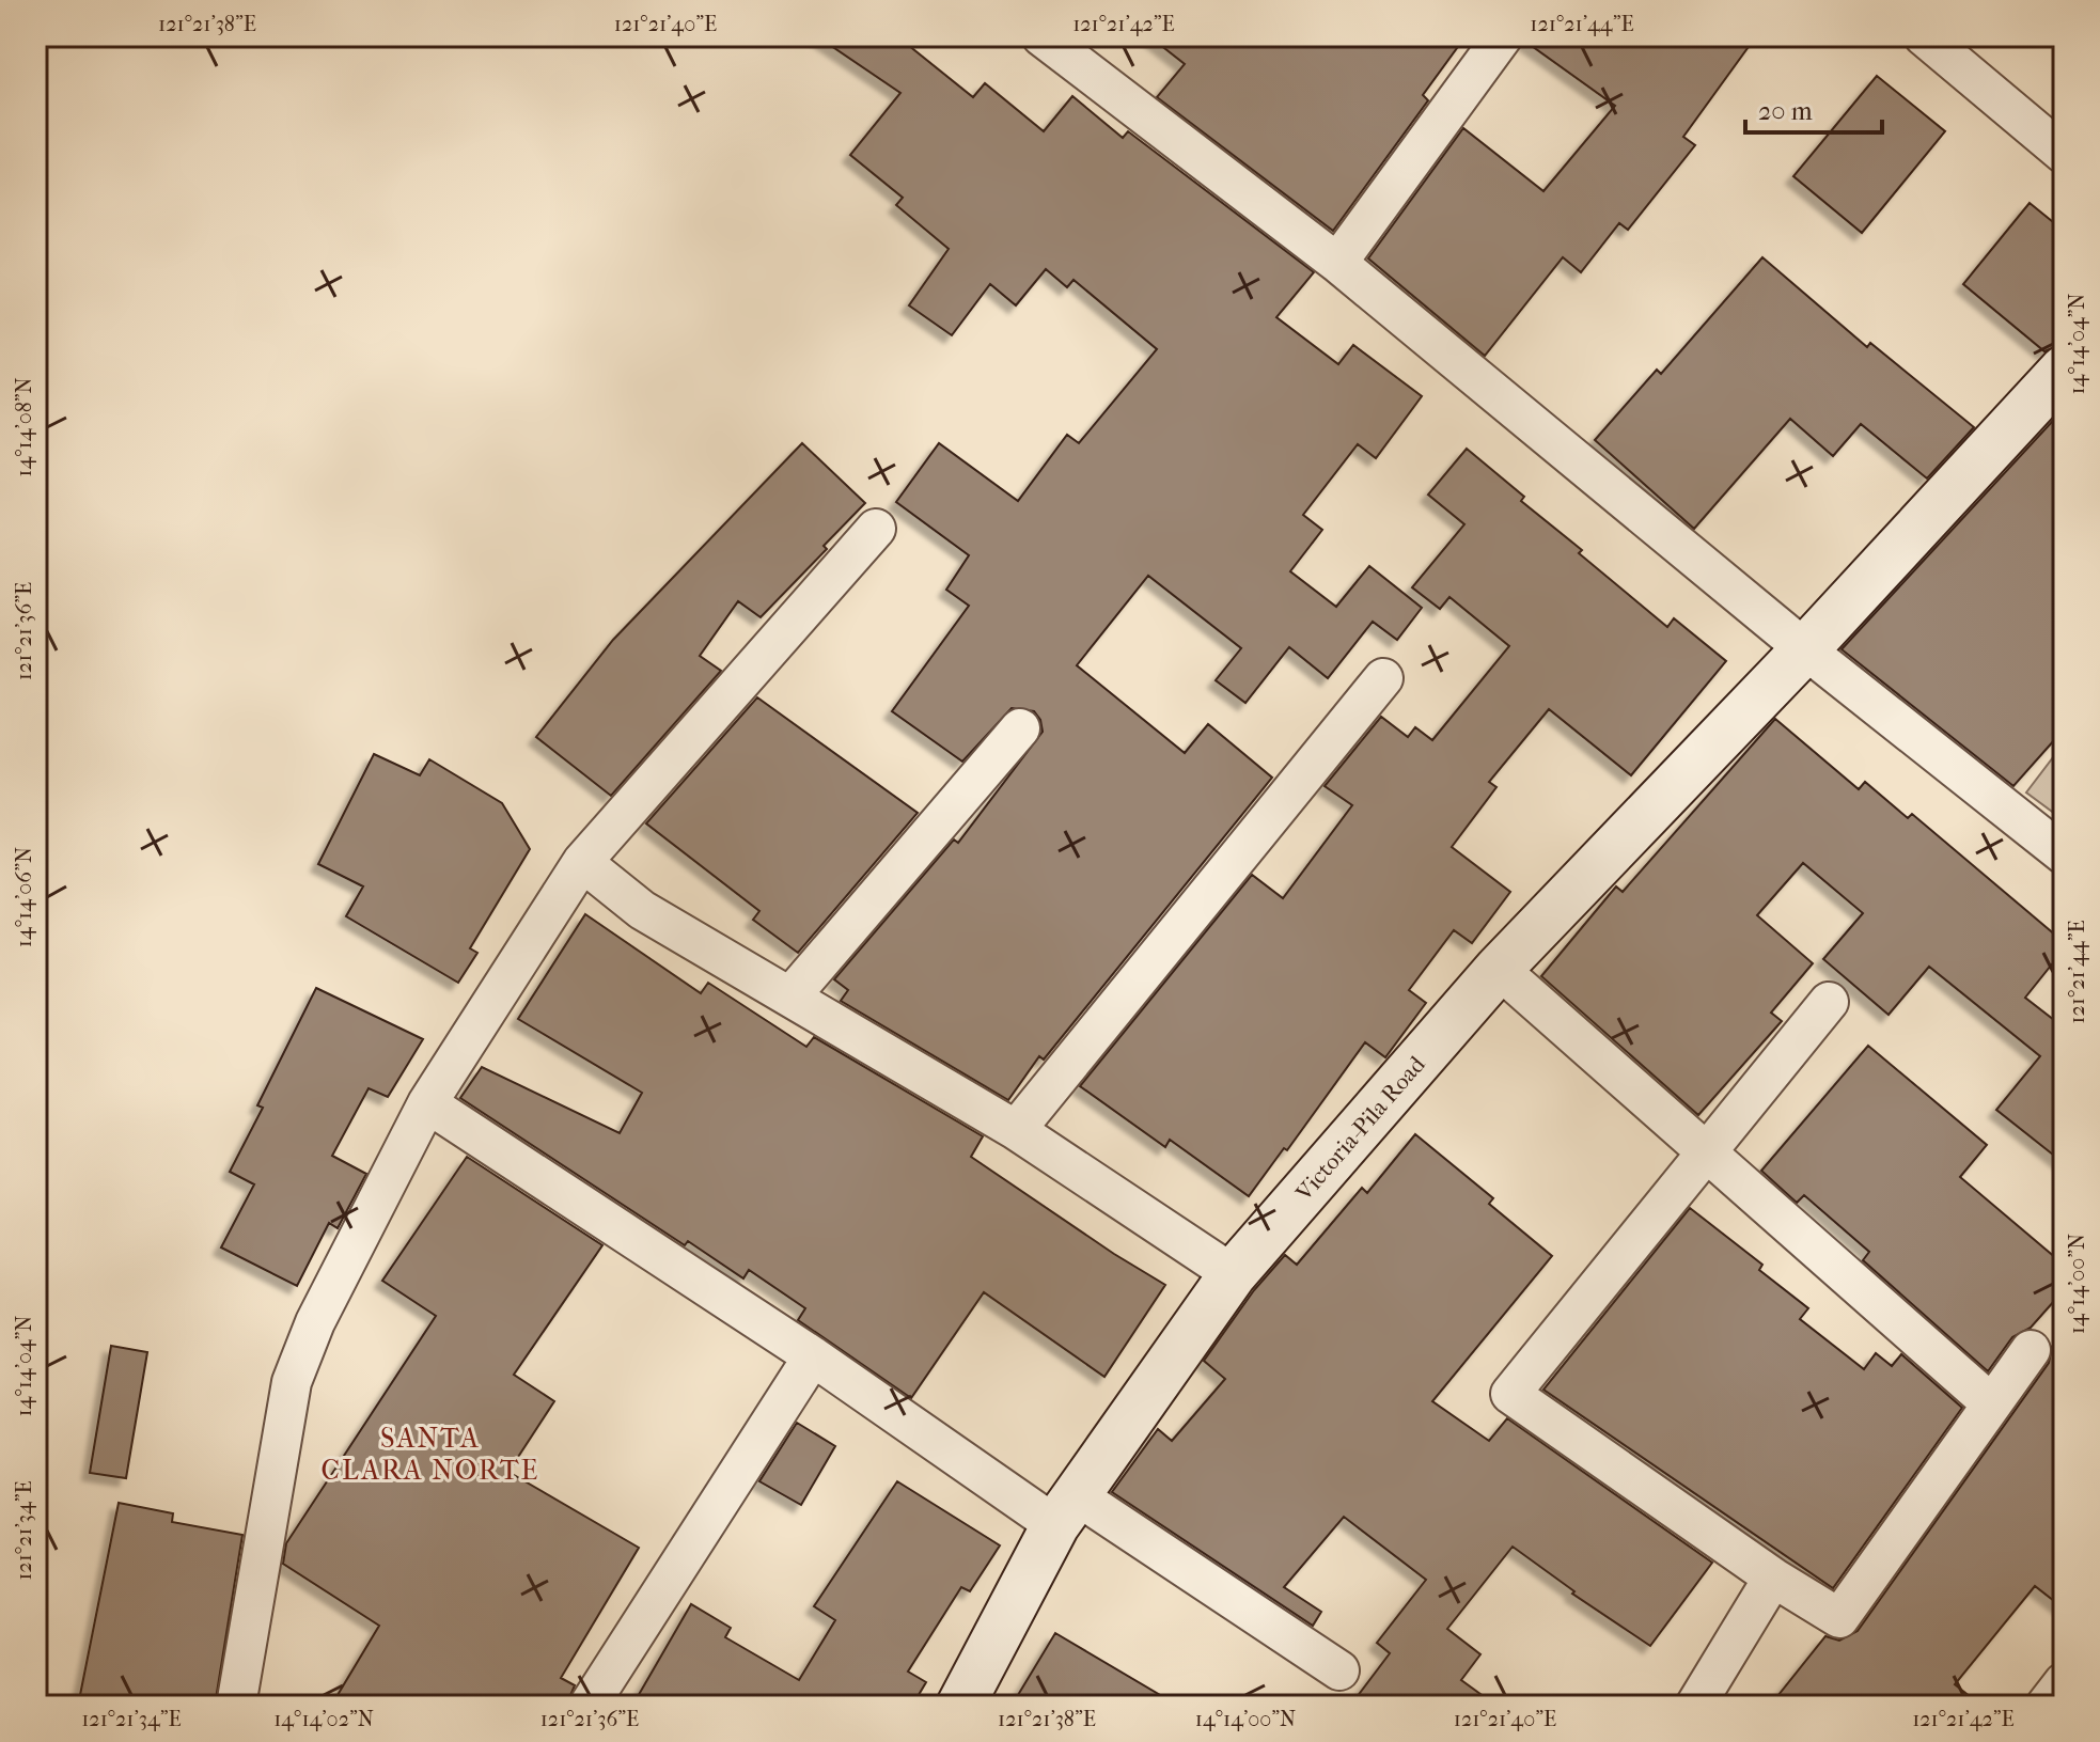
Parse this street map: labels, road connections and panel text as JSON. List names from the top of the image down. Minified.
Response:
{"streets":{"main road":["Victoria-Pila Road"]},"districts":["SANTA CLARA NORTE"],"scale_bar":"20 m","coordinates":["121°21'38\"E","121°21'40\"E","121°21'42\"E","121°21'44\"E","14°14'04\"N","14°14'08\"N","121°21'36\"E","14°14'06\"N","14°14'00\"N","121°21'34\"E","14°14'02\"N"]}
